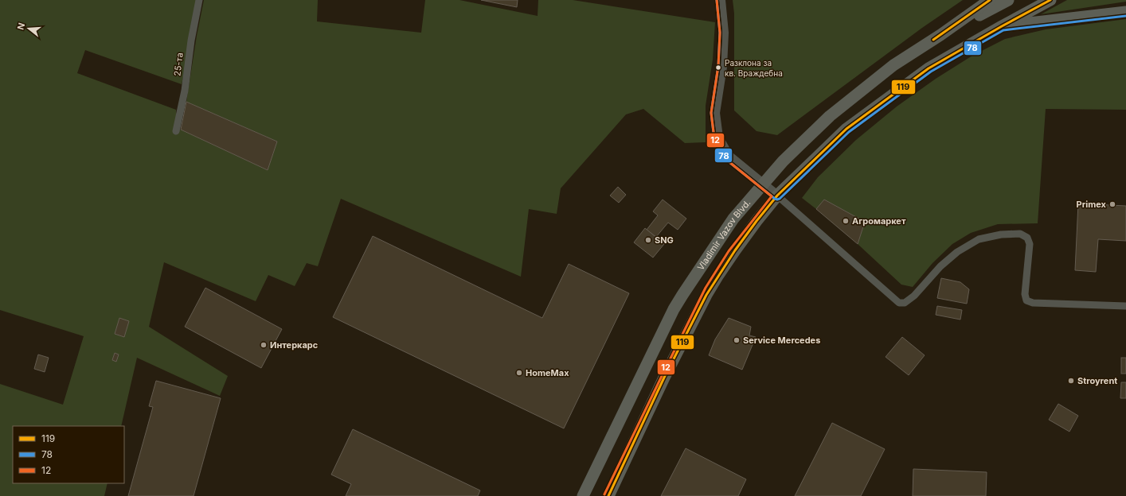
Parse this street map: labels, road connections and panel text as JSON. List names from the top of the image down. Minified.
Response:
{"streets":{"main road":["Vladimir Vazov Blvd."],"street":["25-та"]},"places":["Разклона за кв. Враждебна","Primex","Агромаркет","SNG","Service Mercedes","Интеркарс","HomeMax","Stroyrent"],"lines":["transit line 119","transit line 78","transit line 12"],"legend":["119","78","12"],"north":"left"}
